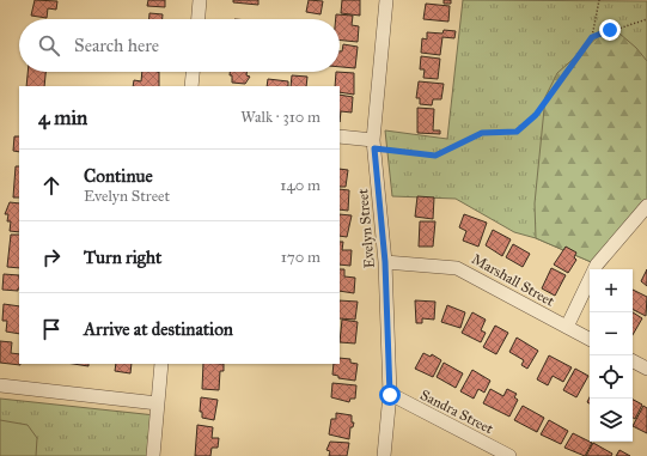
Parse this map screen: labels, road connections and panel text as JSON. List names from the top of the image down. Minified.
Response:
{"streets":{"street":["Evelyn Street","Marshall Street","Sandra Street"]},"crossings":[["Evelyn Street","Marshall Street"],["Evelyn Street","Sandra Street"]],"page":{"search":"Search here","heading":["4 min","Walk · 310 m"],"list":[["Continue","Evelyn Street","140 m"],["Turn right","170 m"],"Arrive at destination"],"map_buttons":["+","−"]}}
